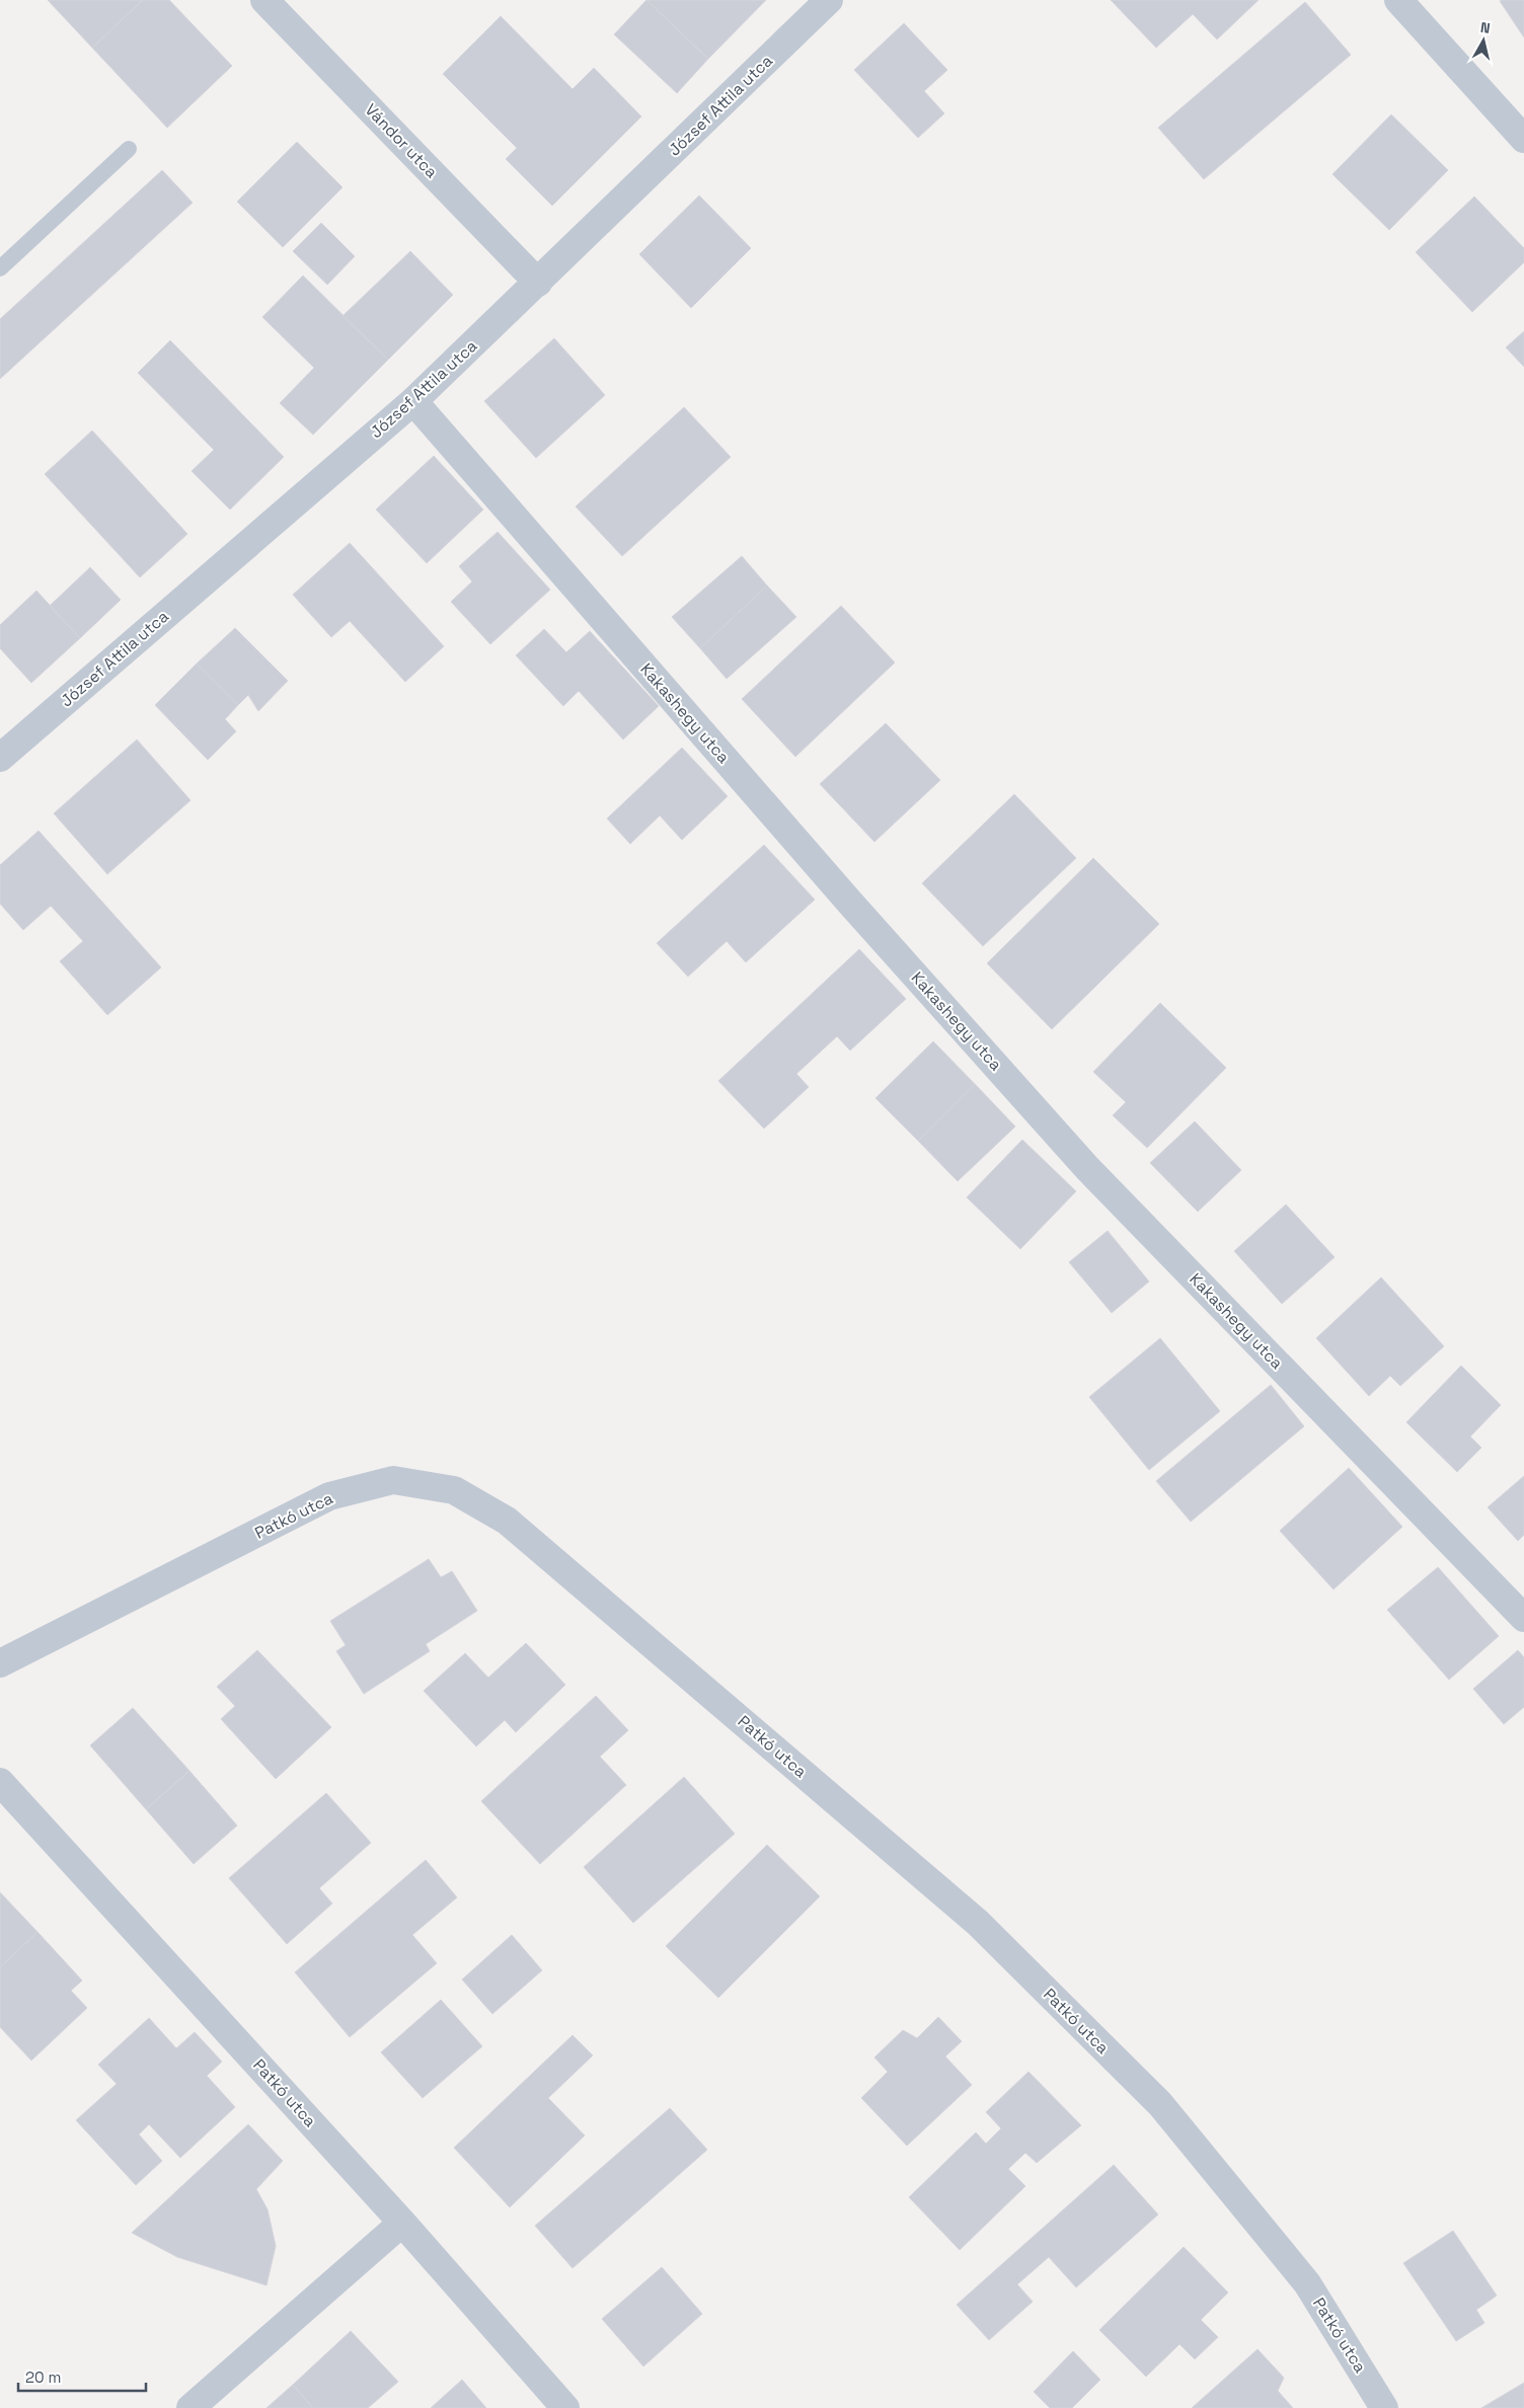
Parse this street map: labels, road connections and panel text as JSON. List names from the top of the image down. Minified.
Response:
{"streets":{"street":["József Attila utca","Vándor utca","Kakashegy utca","Patkó utca"]},"crossings":[["József Attila utca","Vándor utca"],["József Attila utca","Kakashegy utca"]],"scale_bar":"20 m","north":"top"}
